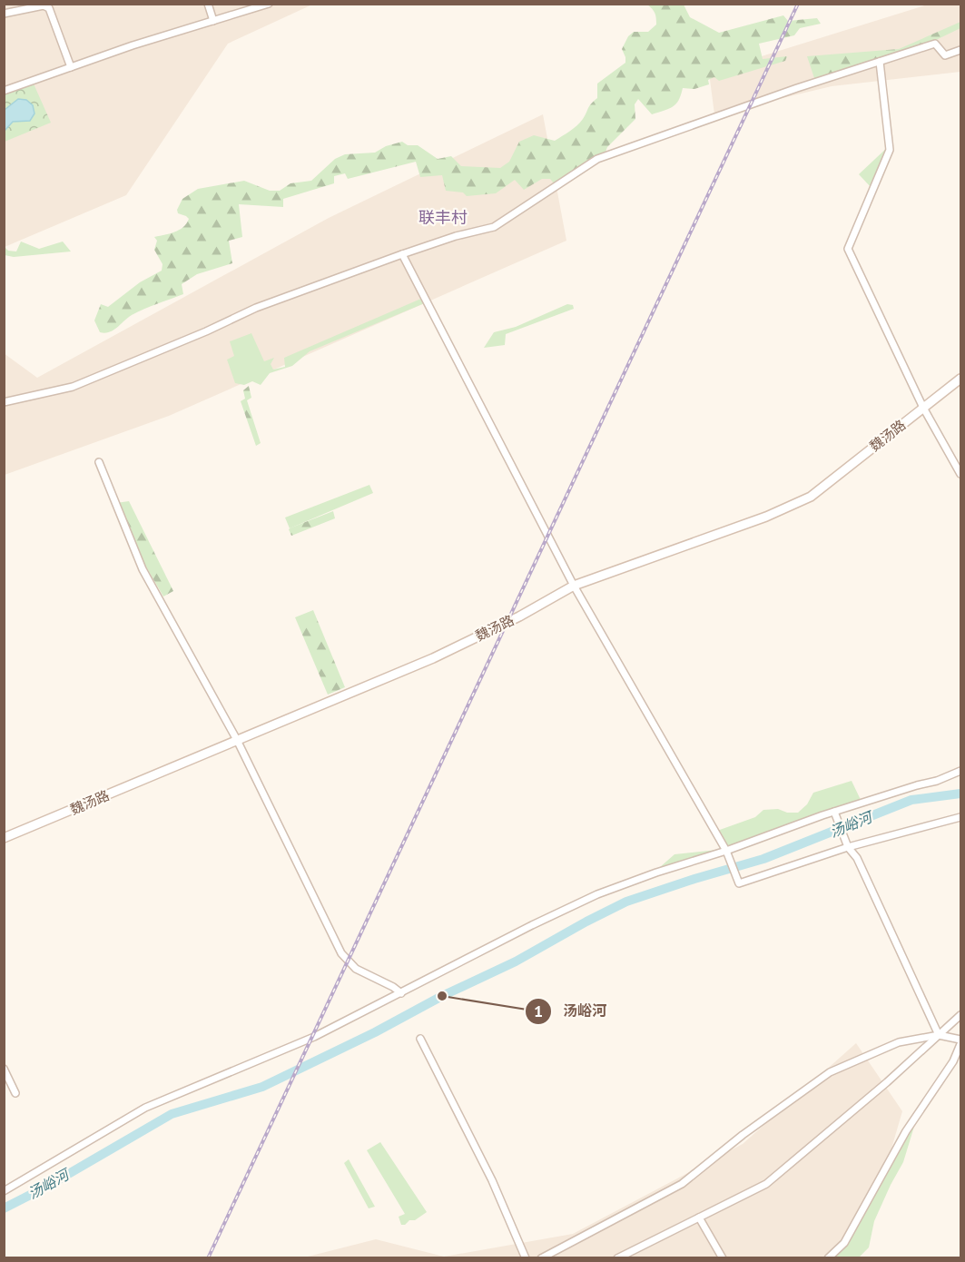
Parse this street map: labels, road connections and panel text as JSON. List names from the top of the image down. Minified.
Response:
{"streets":{"street":["魏汤路"]},"districts":["联丰村"],"water":["汤峪河"],"places":["汤峪河"]}
